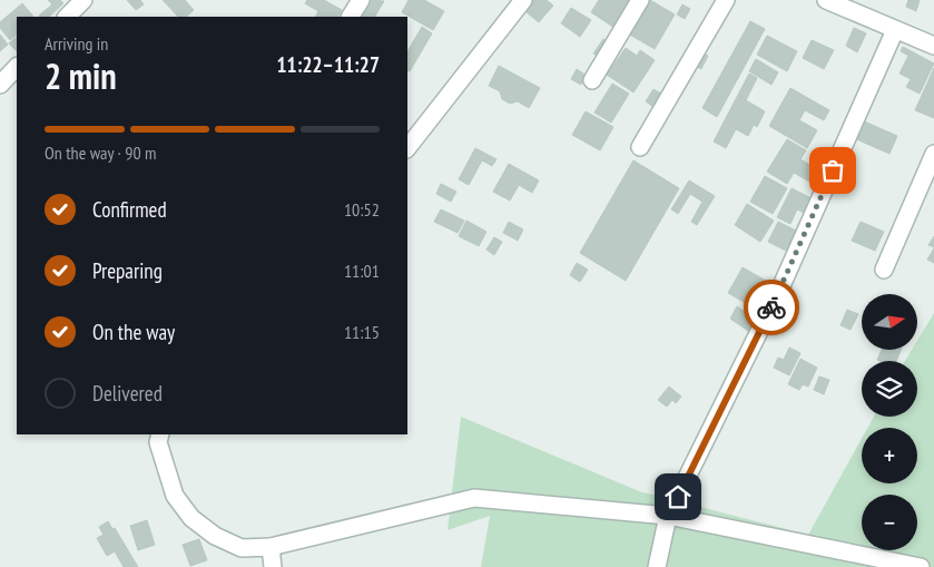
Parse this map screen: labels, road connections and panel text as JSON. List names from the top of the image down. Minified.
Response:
{"north":"right","page":{"heading":["2 min","Arriving in","11:22–11:27"],"bar":"On the way · 90 m","list":[["Confirmed","10:52"],["Preparing","11:01"],["On the way","11:15"],"Delivered"],"map_buttons":["+","−"]}}
